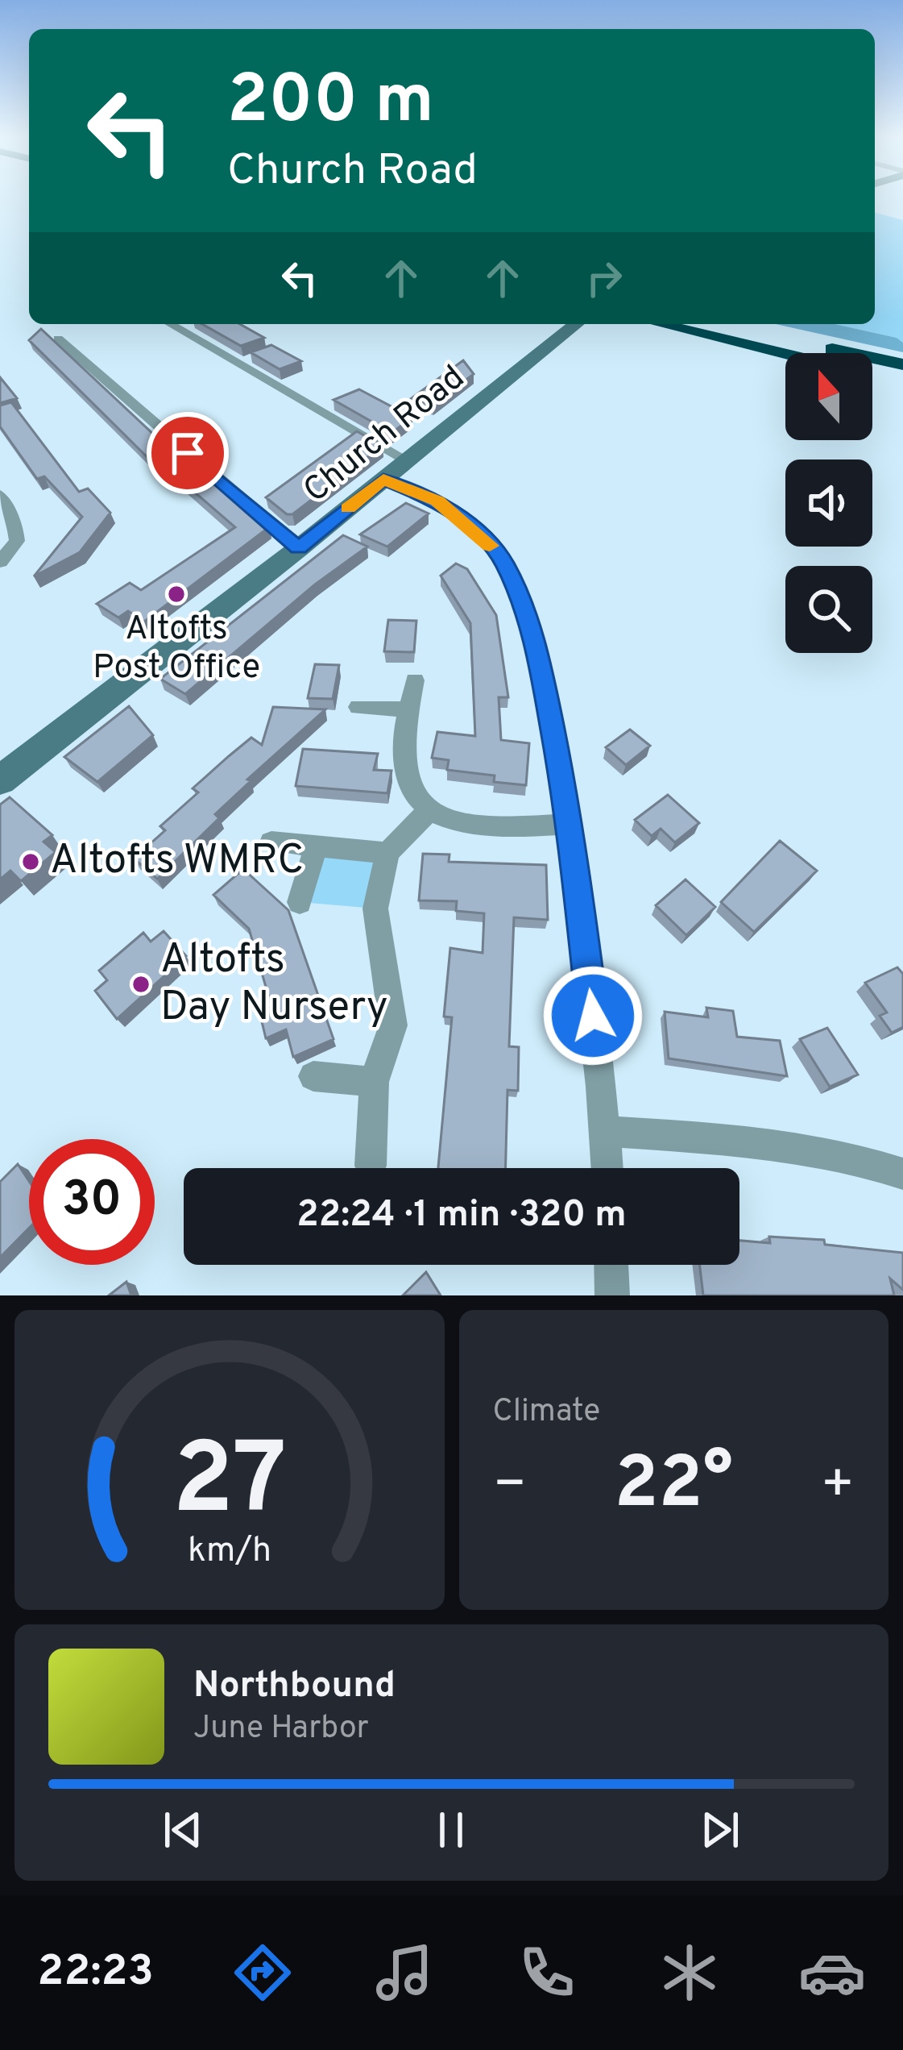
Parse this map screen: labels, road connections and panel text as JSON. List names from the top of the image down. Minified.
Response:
{"streets":{"street":["Church Road"]},"places":["Altofts Post Office","Altofts WMRC","Altofts Day Nursery"],"north":"top","page":{"turn":["200 m","Church Road"],"limit":"30","trip":"22:24 · 1 min · 320 m","tile":"Climate","heat":["−","22°","+"],"song":["Northbound","June Harbor"],"tabs":"22:23","gauge":["27","km/h"]}}
